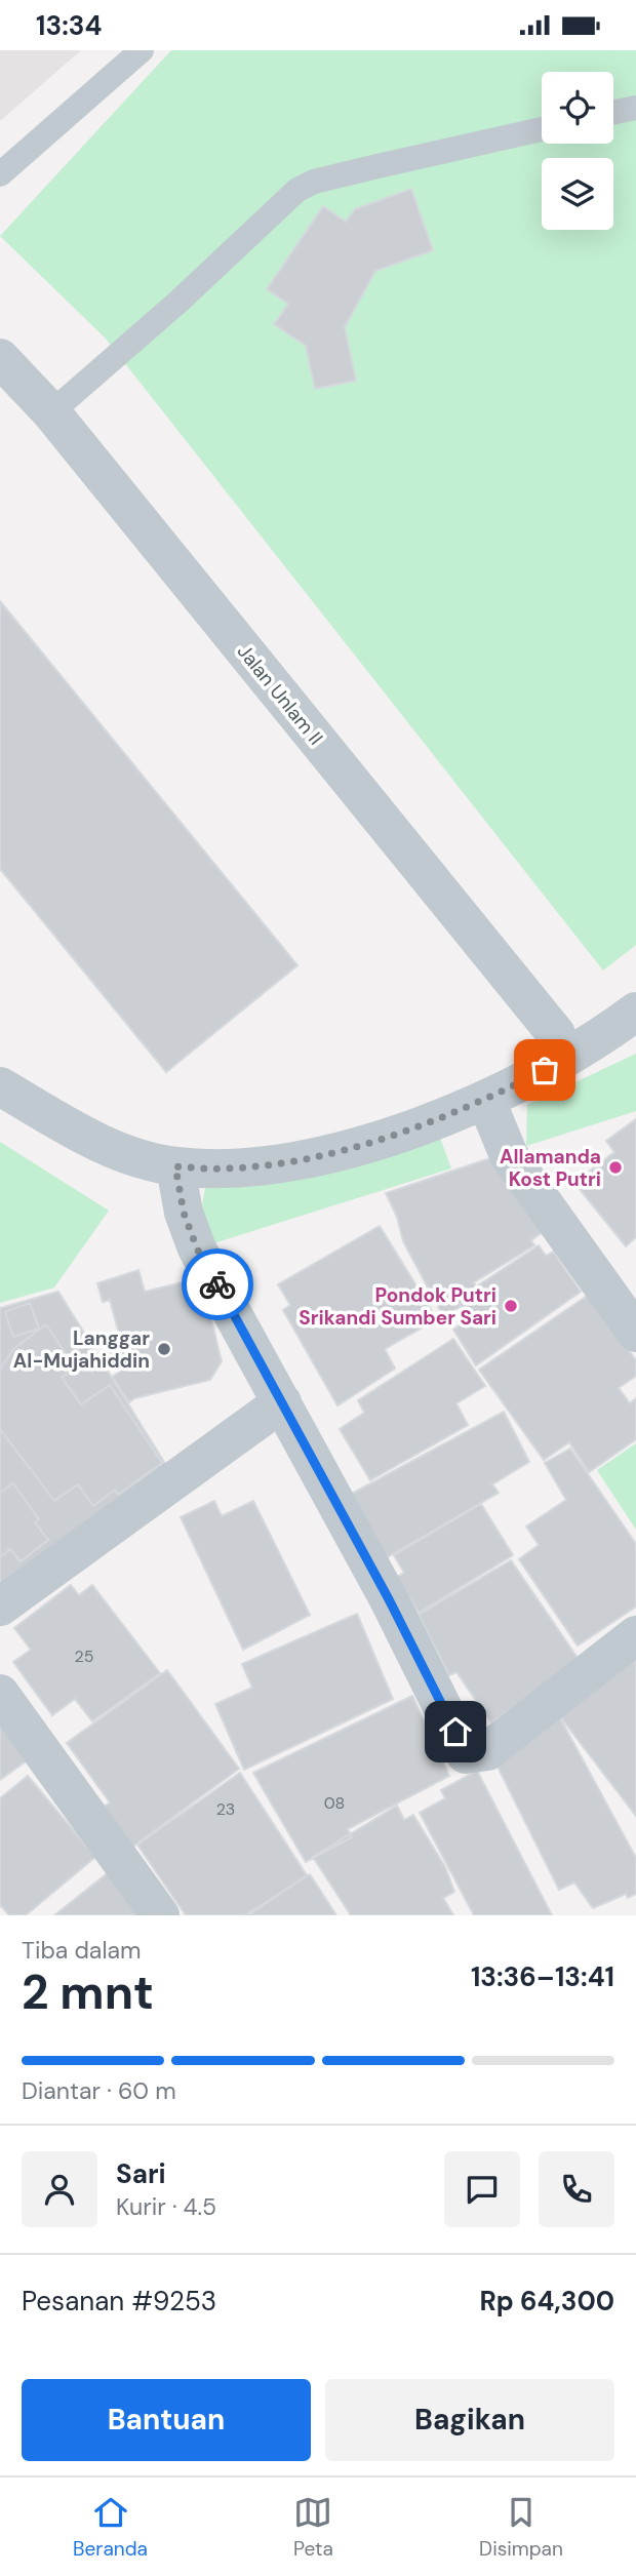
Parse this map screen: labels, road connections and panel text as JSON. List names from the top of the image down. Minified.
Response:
{"streets":{"street":["Jalan Unlam II"]},"places":["Allamanda Kost Putri","Pondok Putri Srikandi Sumber Sari","Langgar Al-Mujahiddin"],"house_numbers":["25","08","23"],"page":{"status":"13:34","heading":["2 mnt","Tiba dalam","13:36–13:41"],"panel":["Sari","Kurir · 4.5","Pesanan #9253","Rp 64,300"],"bar":"Diantar · 60 m","buttons":["Bantuan","Bagikan"],"tabs":["Beranda","Peta","Disimpan"]}}
